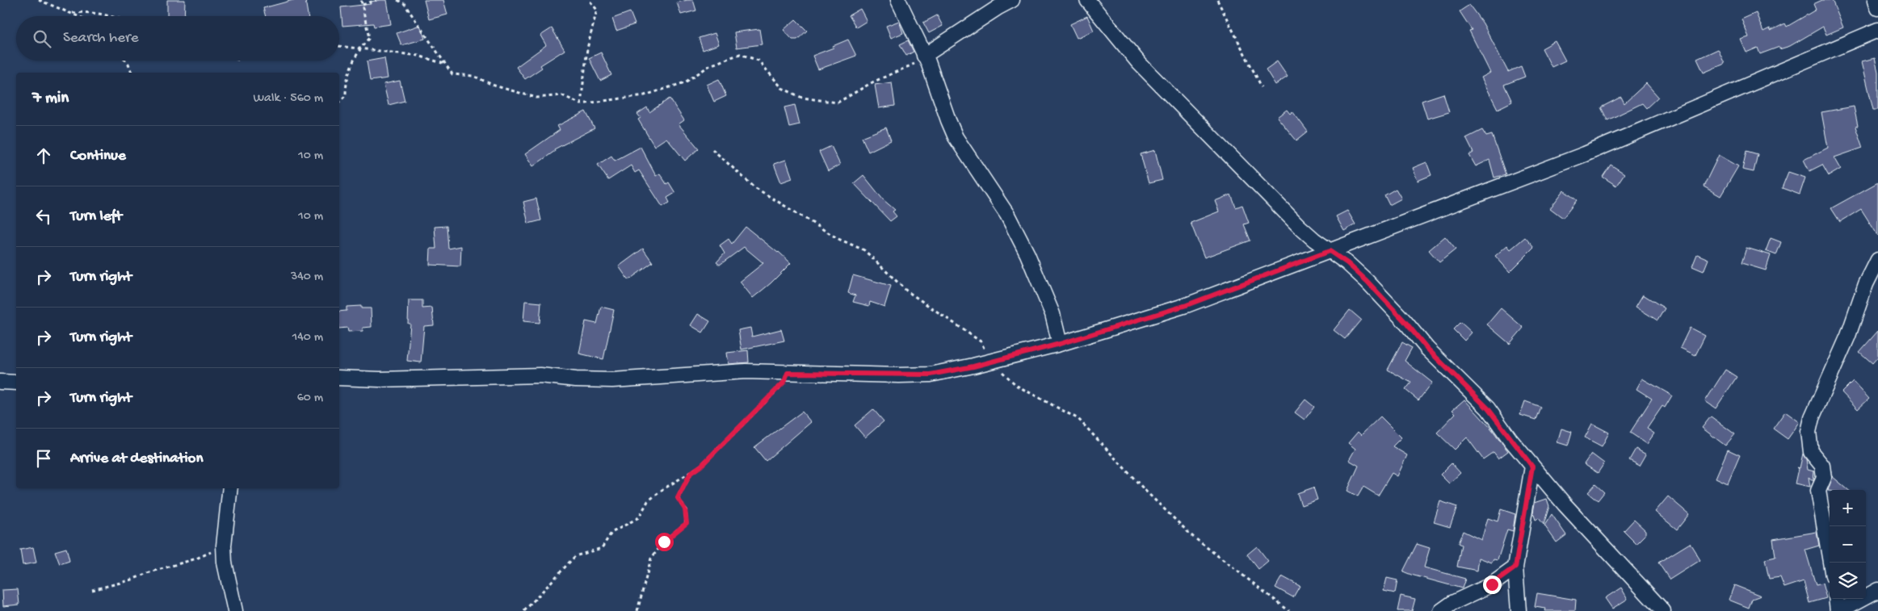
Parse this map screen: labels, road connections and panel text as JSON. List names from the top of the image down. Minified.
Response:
{"page":{"search":"Search here","heading":["7 min","Walk · 560 m"],"list":[["Continue","10 m"],["Turn left","10 m"],["Turn right","340 m"],["Turn right","140 m"],["Turn right","60 m"],"Arrive at destination"],"map_buttons":["+","−"]}}
